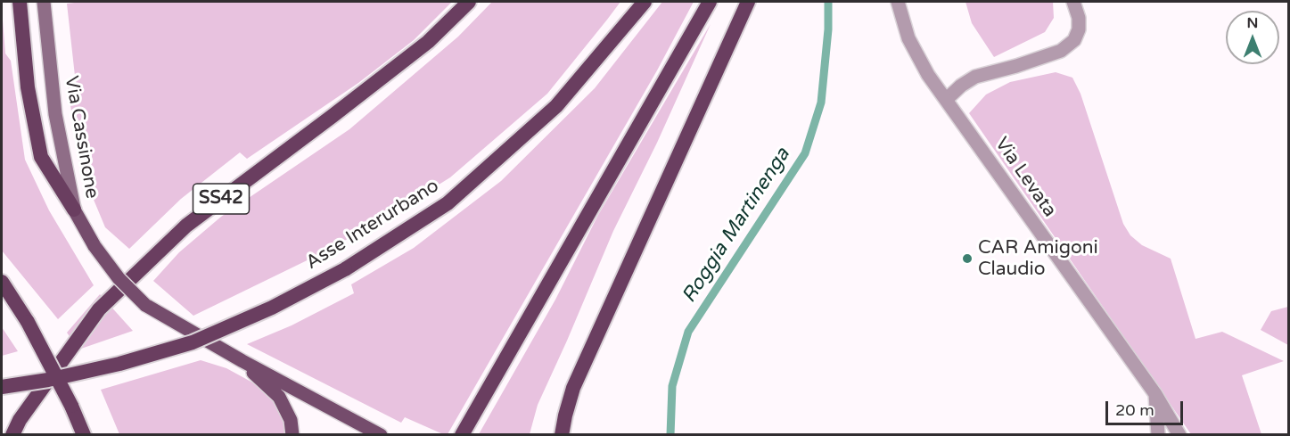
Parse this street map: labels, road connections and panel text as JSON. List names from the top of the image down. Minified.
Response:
{"streets":{"highway":["SS42","Asse Interurbano"],"main road":["Via Cassinone"],"street":["Via Levata"]},"water":["Roggia Martinenga"],"places":["CAR Amigoni Claudio"],"scale_bar":"20 m","north":"top"}
